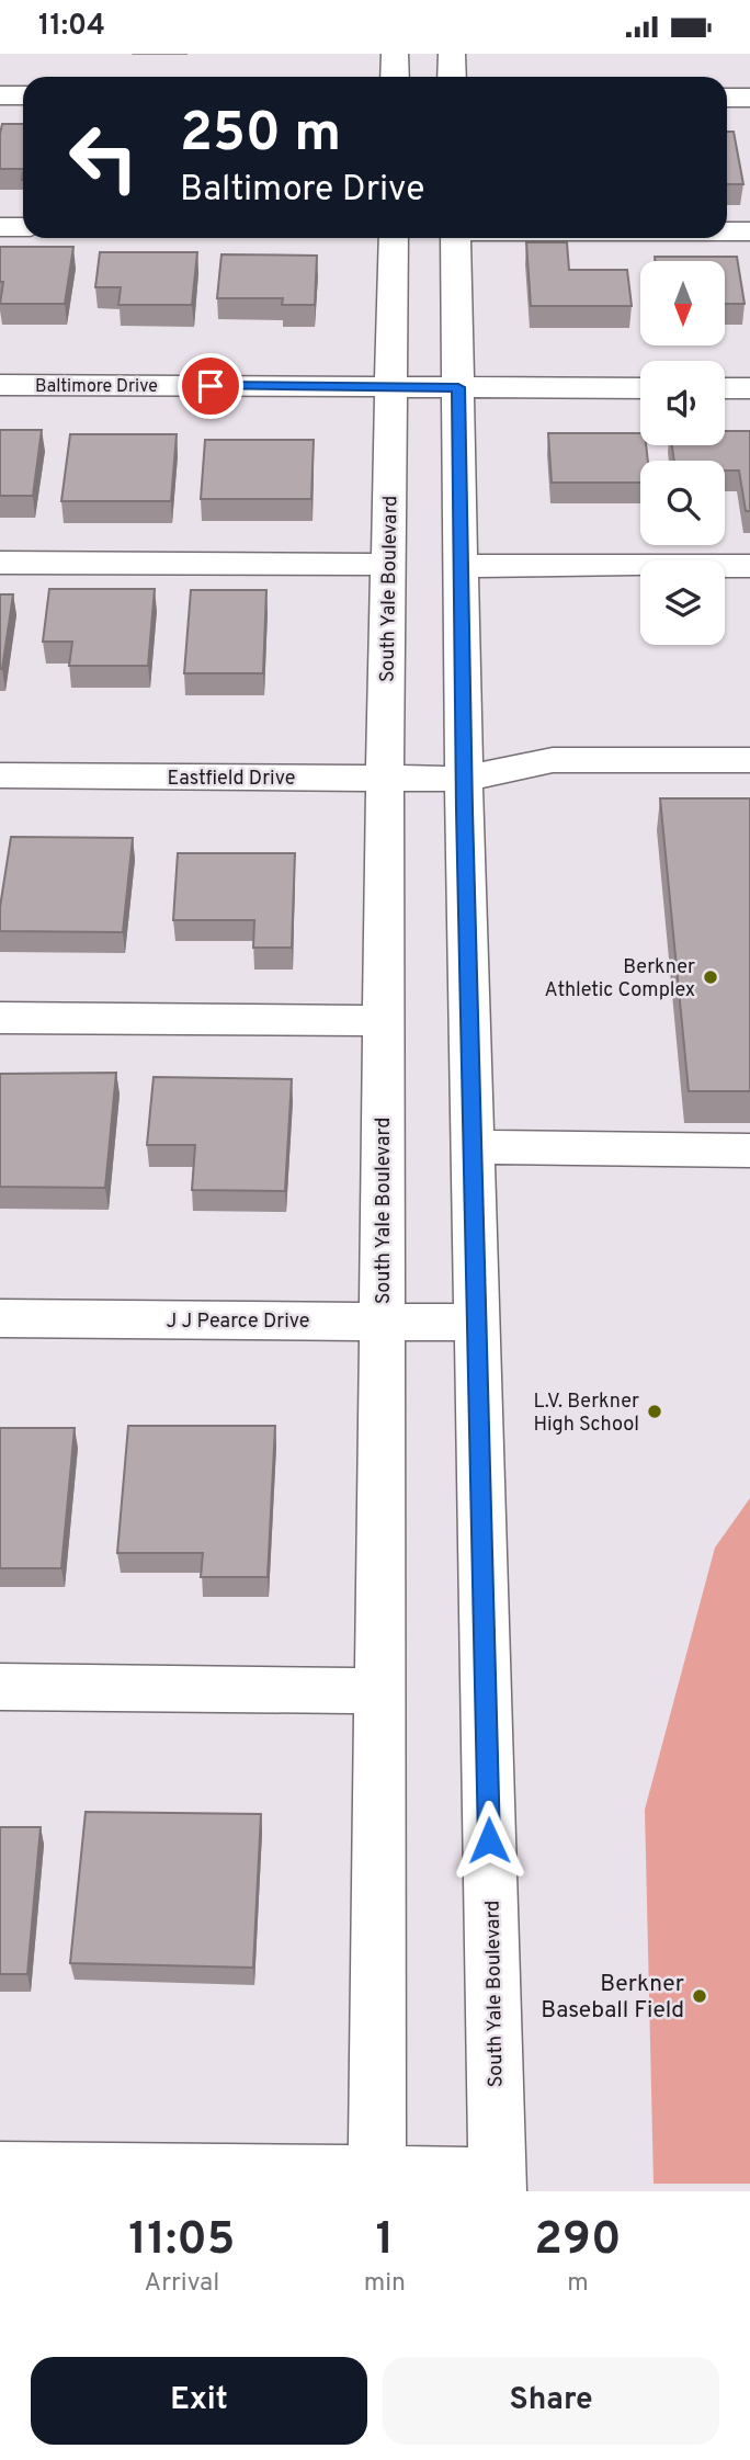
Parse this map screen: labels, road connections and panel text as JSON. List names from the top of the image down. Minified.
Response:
{"streets":{"street":["Baltimore Drive","South Yale Boulevard","Eastfield Drive","J J Pearce Drive"]},"crossings":[["Baltimore Drive","South Yale Boulevard"],["South Yale Boulevard","Eastfield Drive"],["South Yale Boulevard","J J Pearce Drive"]],"places":["Berkner Athletic Complex","L.V. Berkner High School","Berkner Baseball Field"],"north":"bottom","page":{"status":"11:04","turn":["250 m","Baltimore Drive"],"eta":["11:05","Arrival","1","min","290","m"],"buttons":["Exit","Share"]}}
